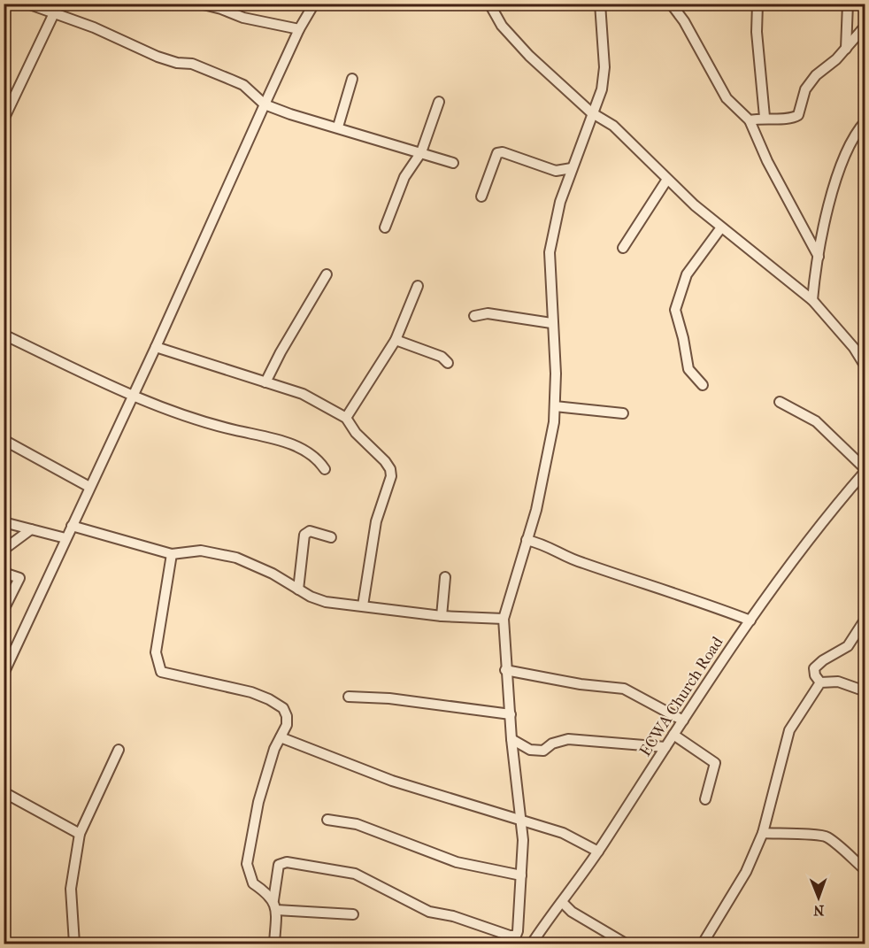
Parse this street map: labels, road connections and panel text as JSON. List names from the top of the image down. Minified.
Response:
{"streets":{"street":["ECWA Church Road"]},"north":"bottom"}
